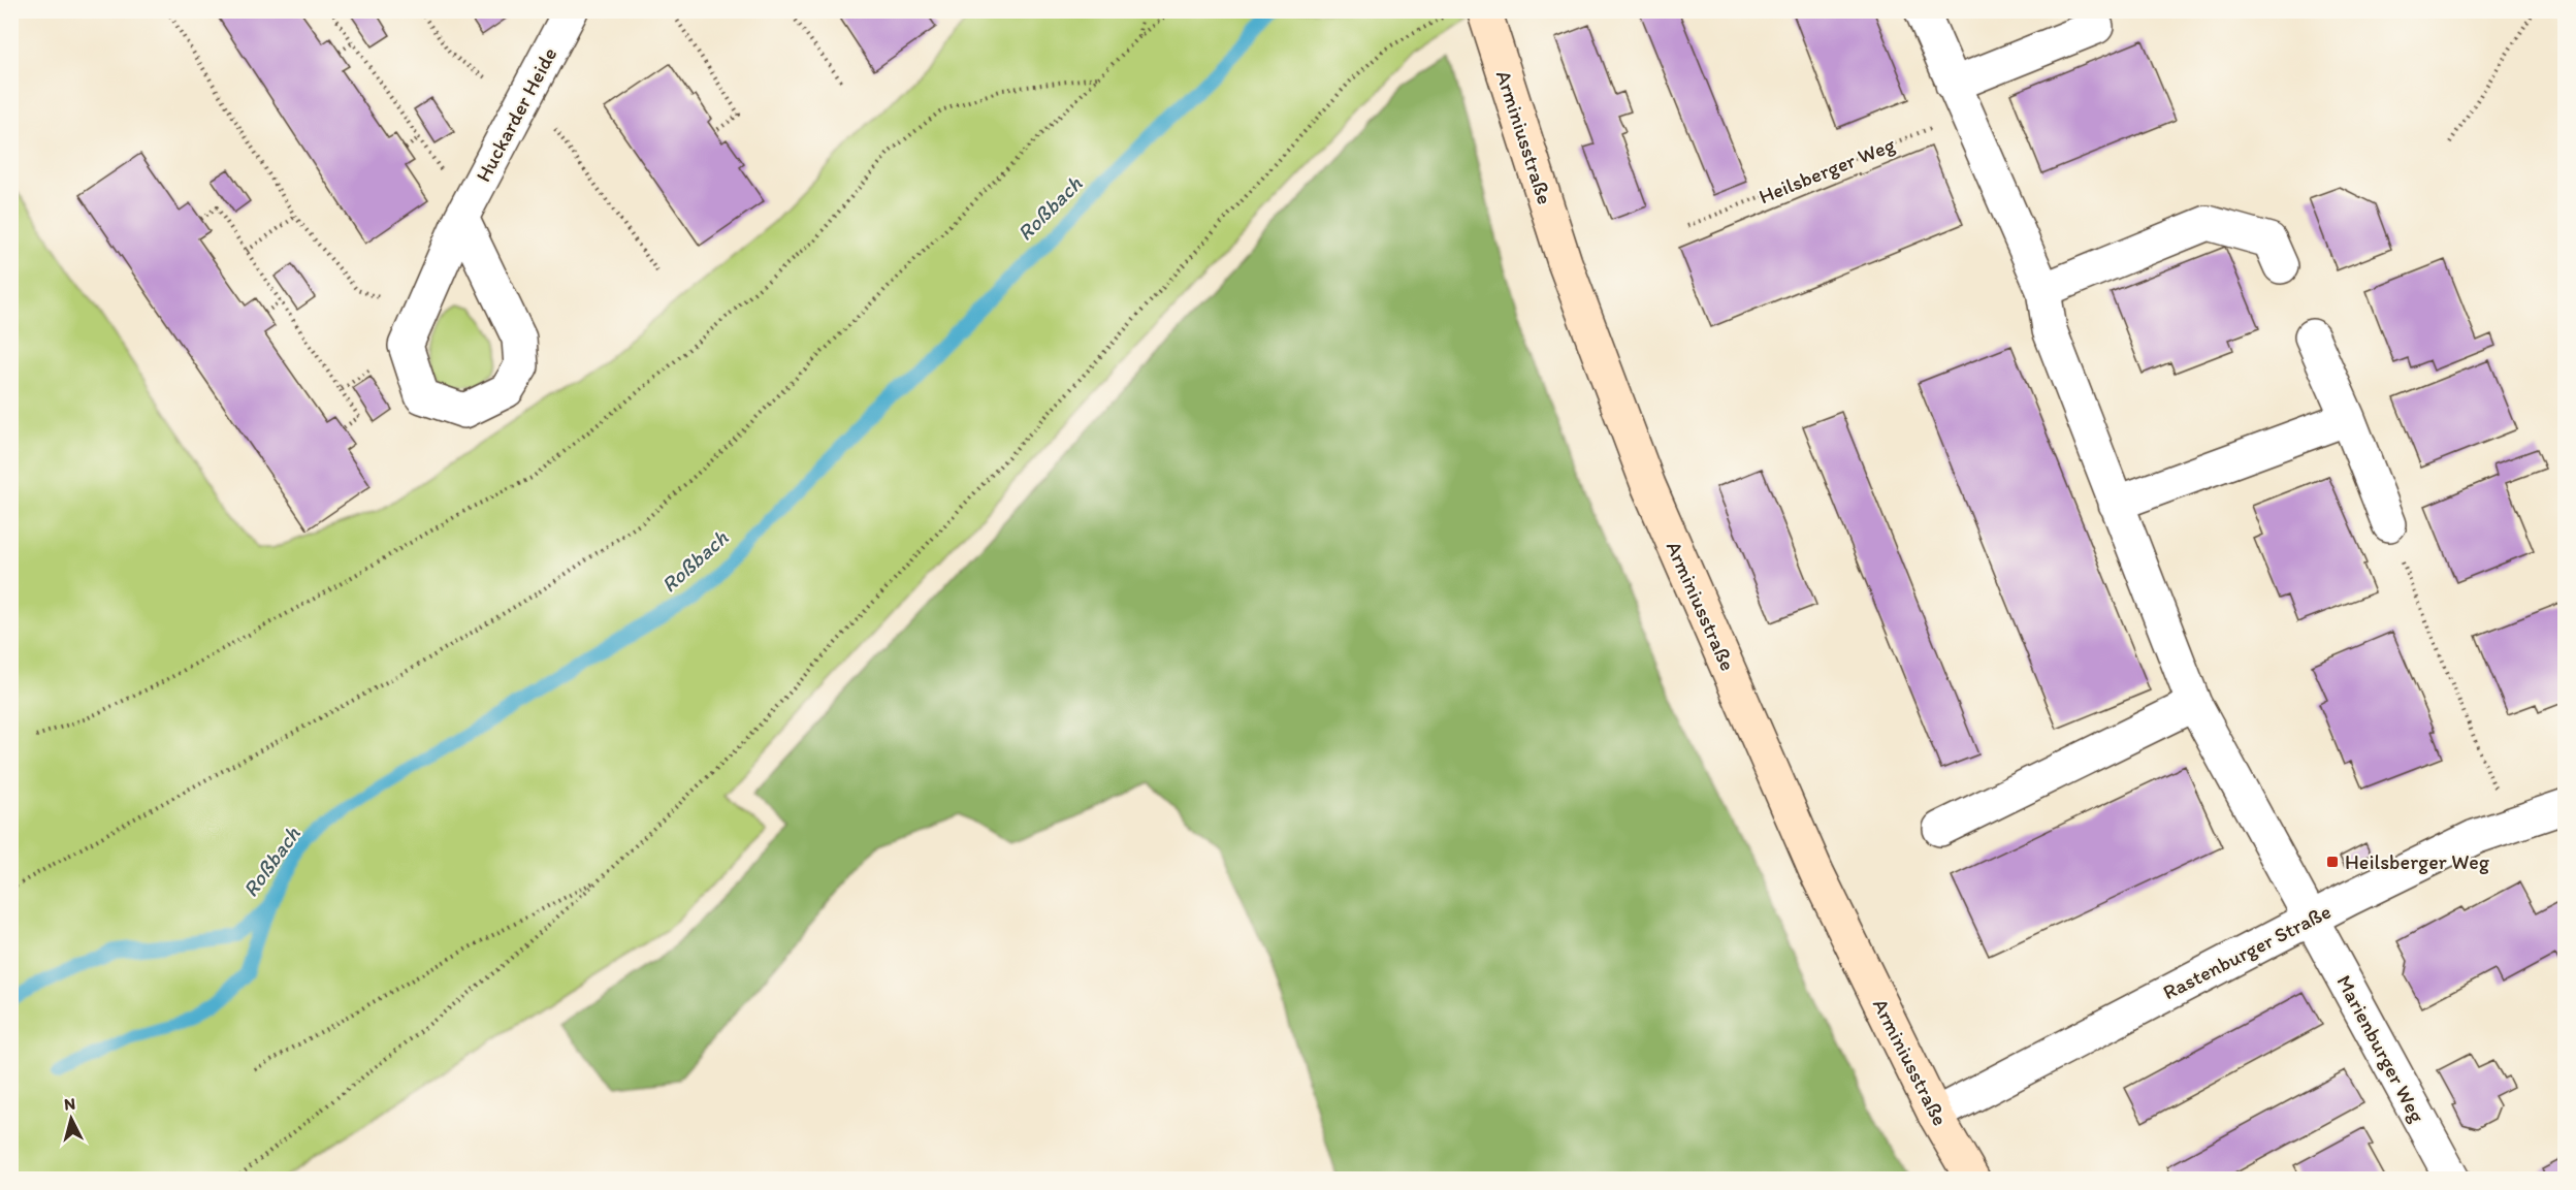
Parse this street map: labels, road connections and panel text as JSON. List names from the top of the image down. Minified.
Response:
{"streets":{"street":["Huckarder Heide","Arminiusstraße","Rastenburger Straße","Marienburger Weg"],"path":["Heilsberger Weg"]},"crossings":[["Arminiusstraße","Rastenburger Straße"],["Rastenburger Straße","Marienburger Weg"]],"water":["Roßbach"],"places":{"transit":["Heilsberger Weg"]},"north":"top"}
